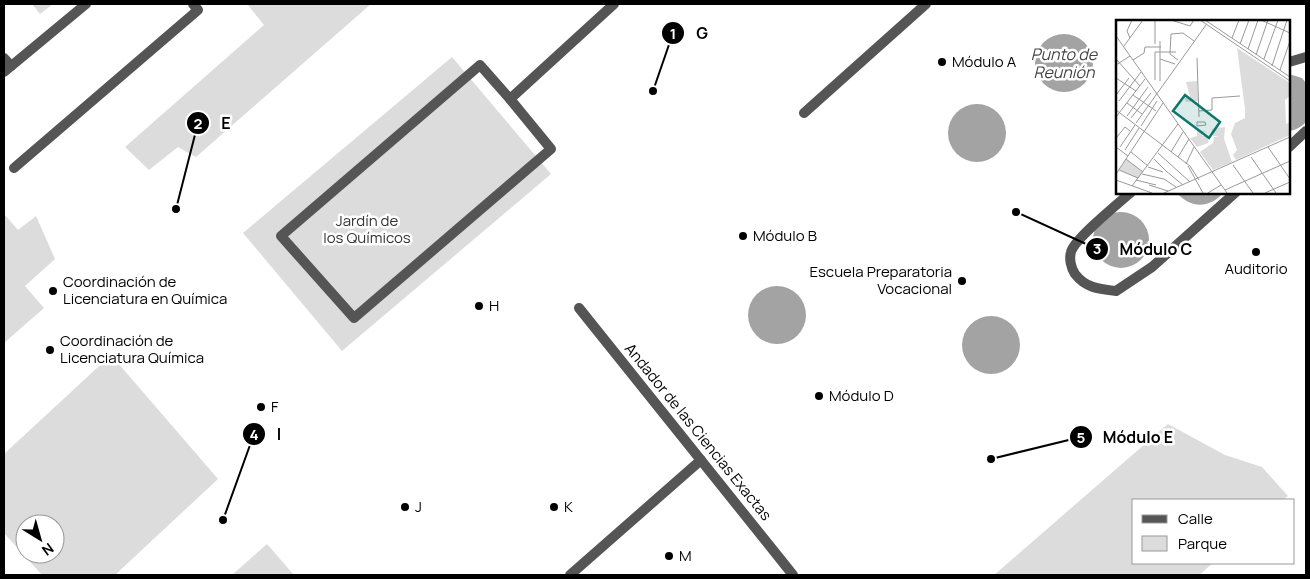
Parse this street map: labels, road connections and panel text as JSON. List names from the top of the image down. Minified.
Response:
{"streets":{"street":["Andador de las Ciencias Exactas"]},"water":["Punto de Reunión"],"parks":["Jardín de los Químicos"],"places":["Módulo A","G","E","Módulo C","Módulo B","Auditorio","Escuela Preparatoria Vocacional","Coordinación de Licenciatura en Química","H","Coordinación de Licenciatura Química","Módulo D","F","Módulo E","J","K","I","M"],"legend":["Calle","Parque"],"north":"bottom right"}
